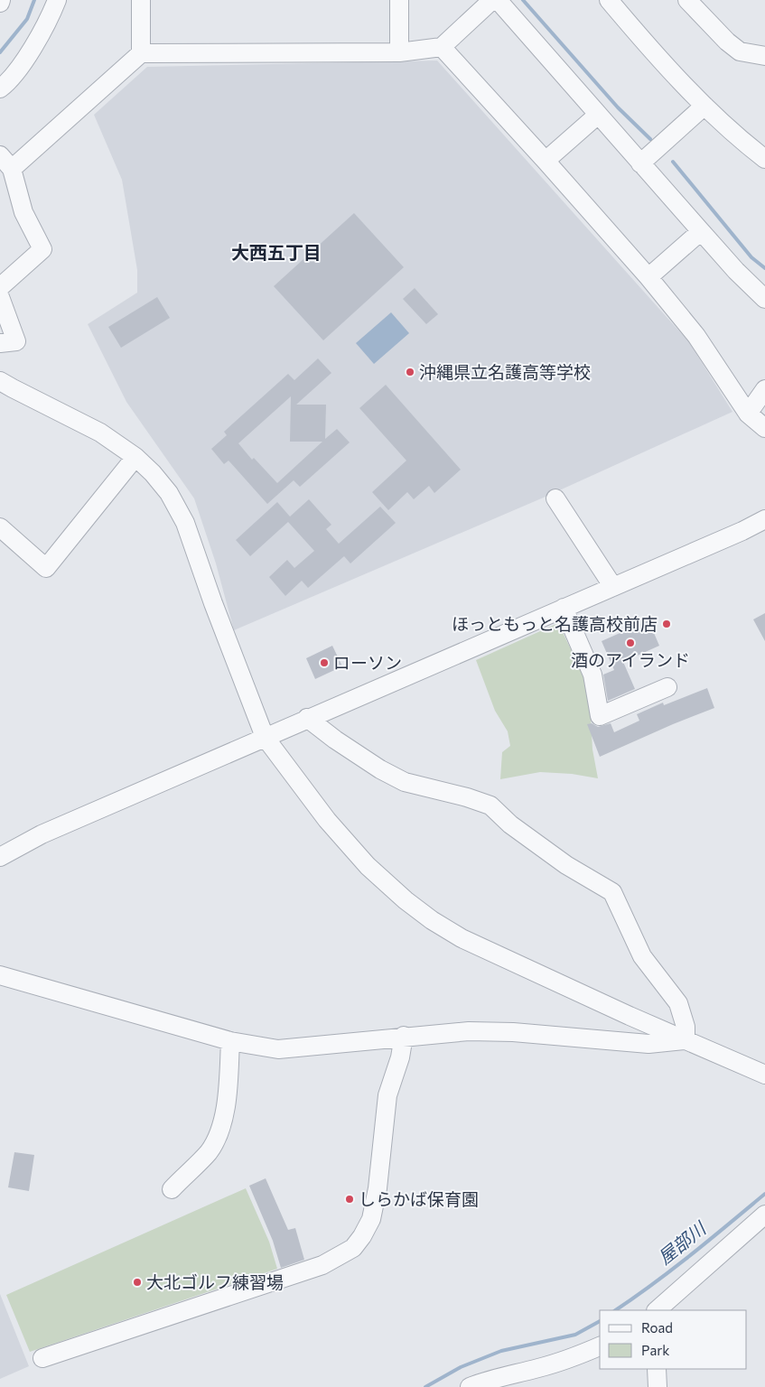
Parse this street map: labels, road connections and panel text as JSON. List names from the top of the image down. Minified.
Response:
{"districts":["大西五丁目"],"water":["屋部川"],"places":["沖縄県立名護高等学校","ほっともっと名護高校前店","酒のアイランド","ローソン","しらかば保育園","大北ゴルフ練習場"],"legend":["Road","Park"]}
